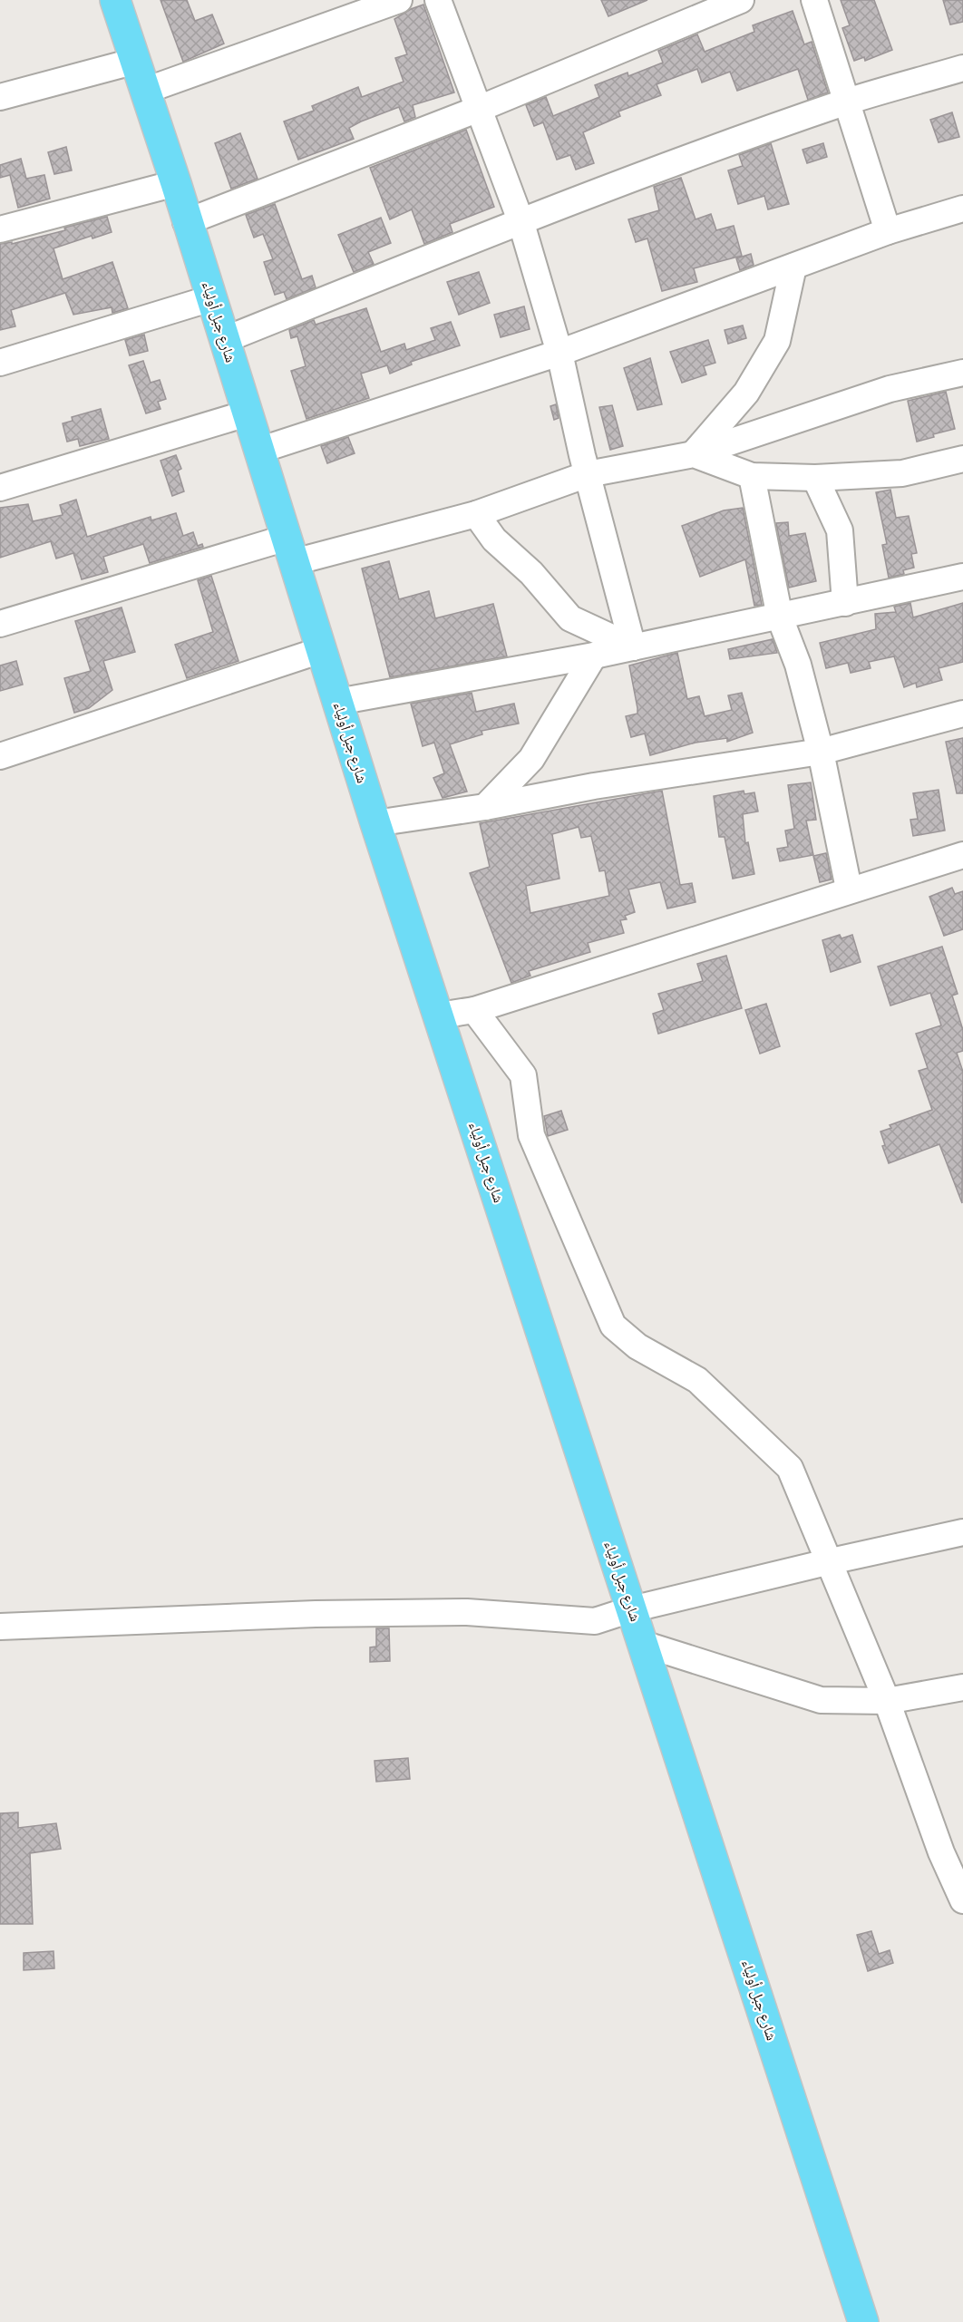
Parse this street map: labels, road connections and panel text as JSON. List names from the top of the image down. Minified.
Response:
{"streets":{"highway":["شارع جبل أولياء"]}}
